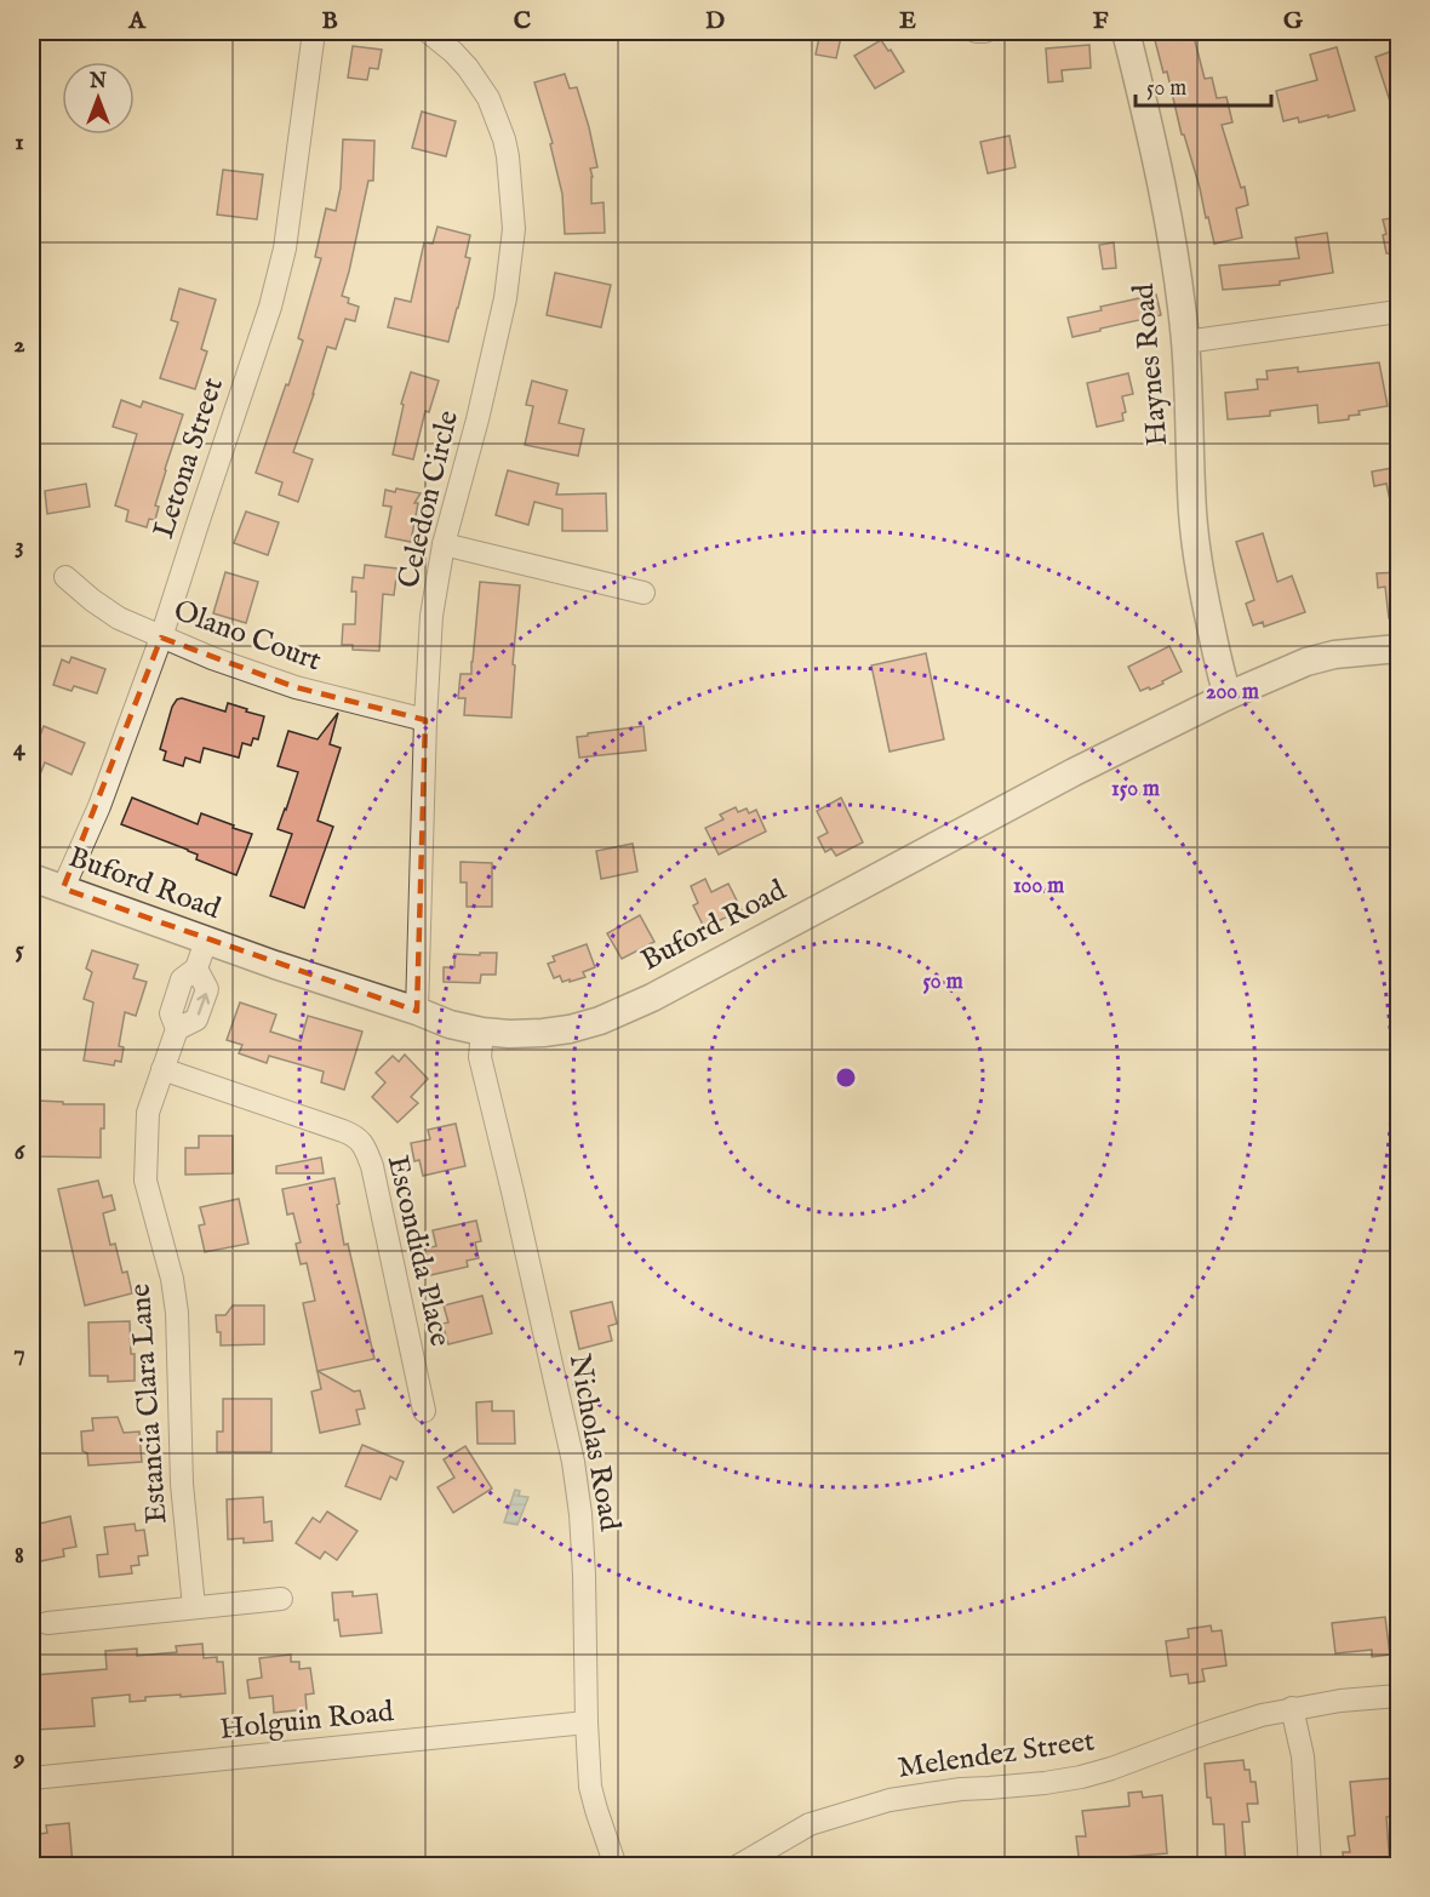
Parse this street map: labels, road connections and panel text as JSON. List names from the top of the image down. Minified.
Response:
{"streets":{"street":["Haynes Road","Letona Street","Celedon Circle","Olano Court","Buford Road","Escondida Place","Estancia Clara Lane","Nicholas Road","Holguin Road","Melendez Street"]},"crossings":[["Haynes Road","Buford Road"],["Letona Street","Olano Court"],["Letona Street","Buford Road"],["Celedon Circle","Olano Court"],["Celedon Circle","Buford Road"],["Buford Road","Estancia Clara Lane"],["Buford Road","Nicholas Road"],["Escondida Place","Estancia Clara Lane"],["Nicholas Road","Holguin Road"]],"scale_bar":"50 m","north":"top","grid":{"columns":["A","B","C","D","E","F","G"],"rows":["1","2","3","4","5","6","7","8","9"]},"rings":["200 m","150 m","100 m","50 m"]}
